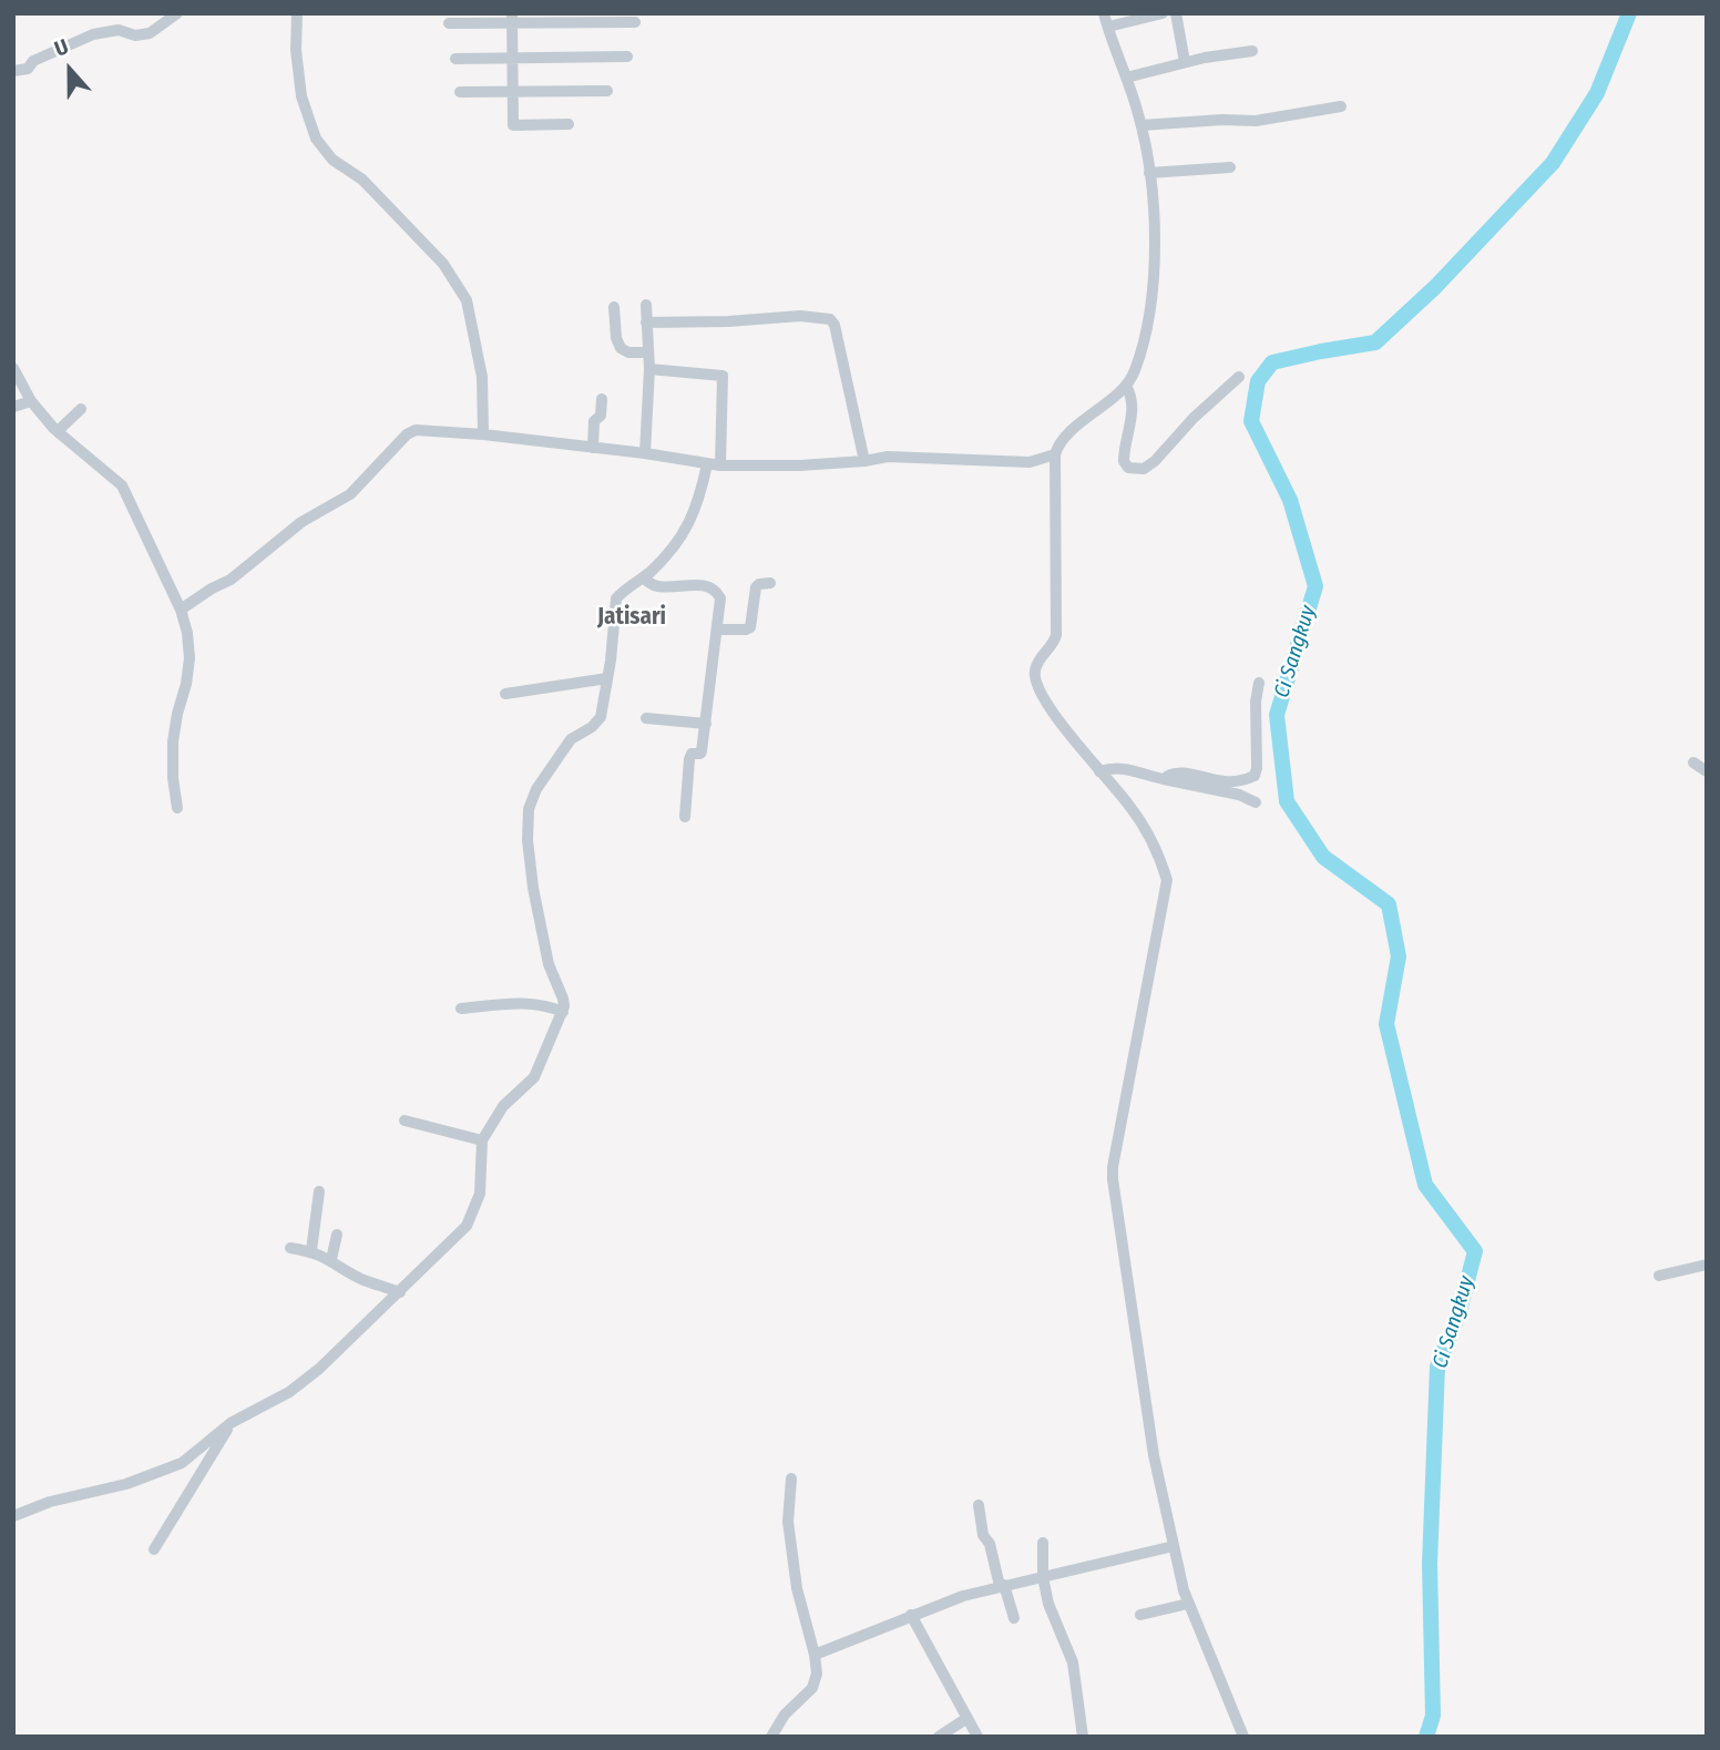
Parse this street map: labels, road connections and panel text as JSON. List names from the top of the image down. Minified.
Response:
{"districts":["Jatisari"],"water":["Ci Sangkuy"],"north":"top"}
